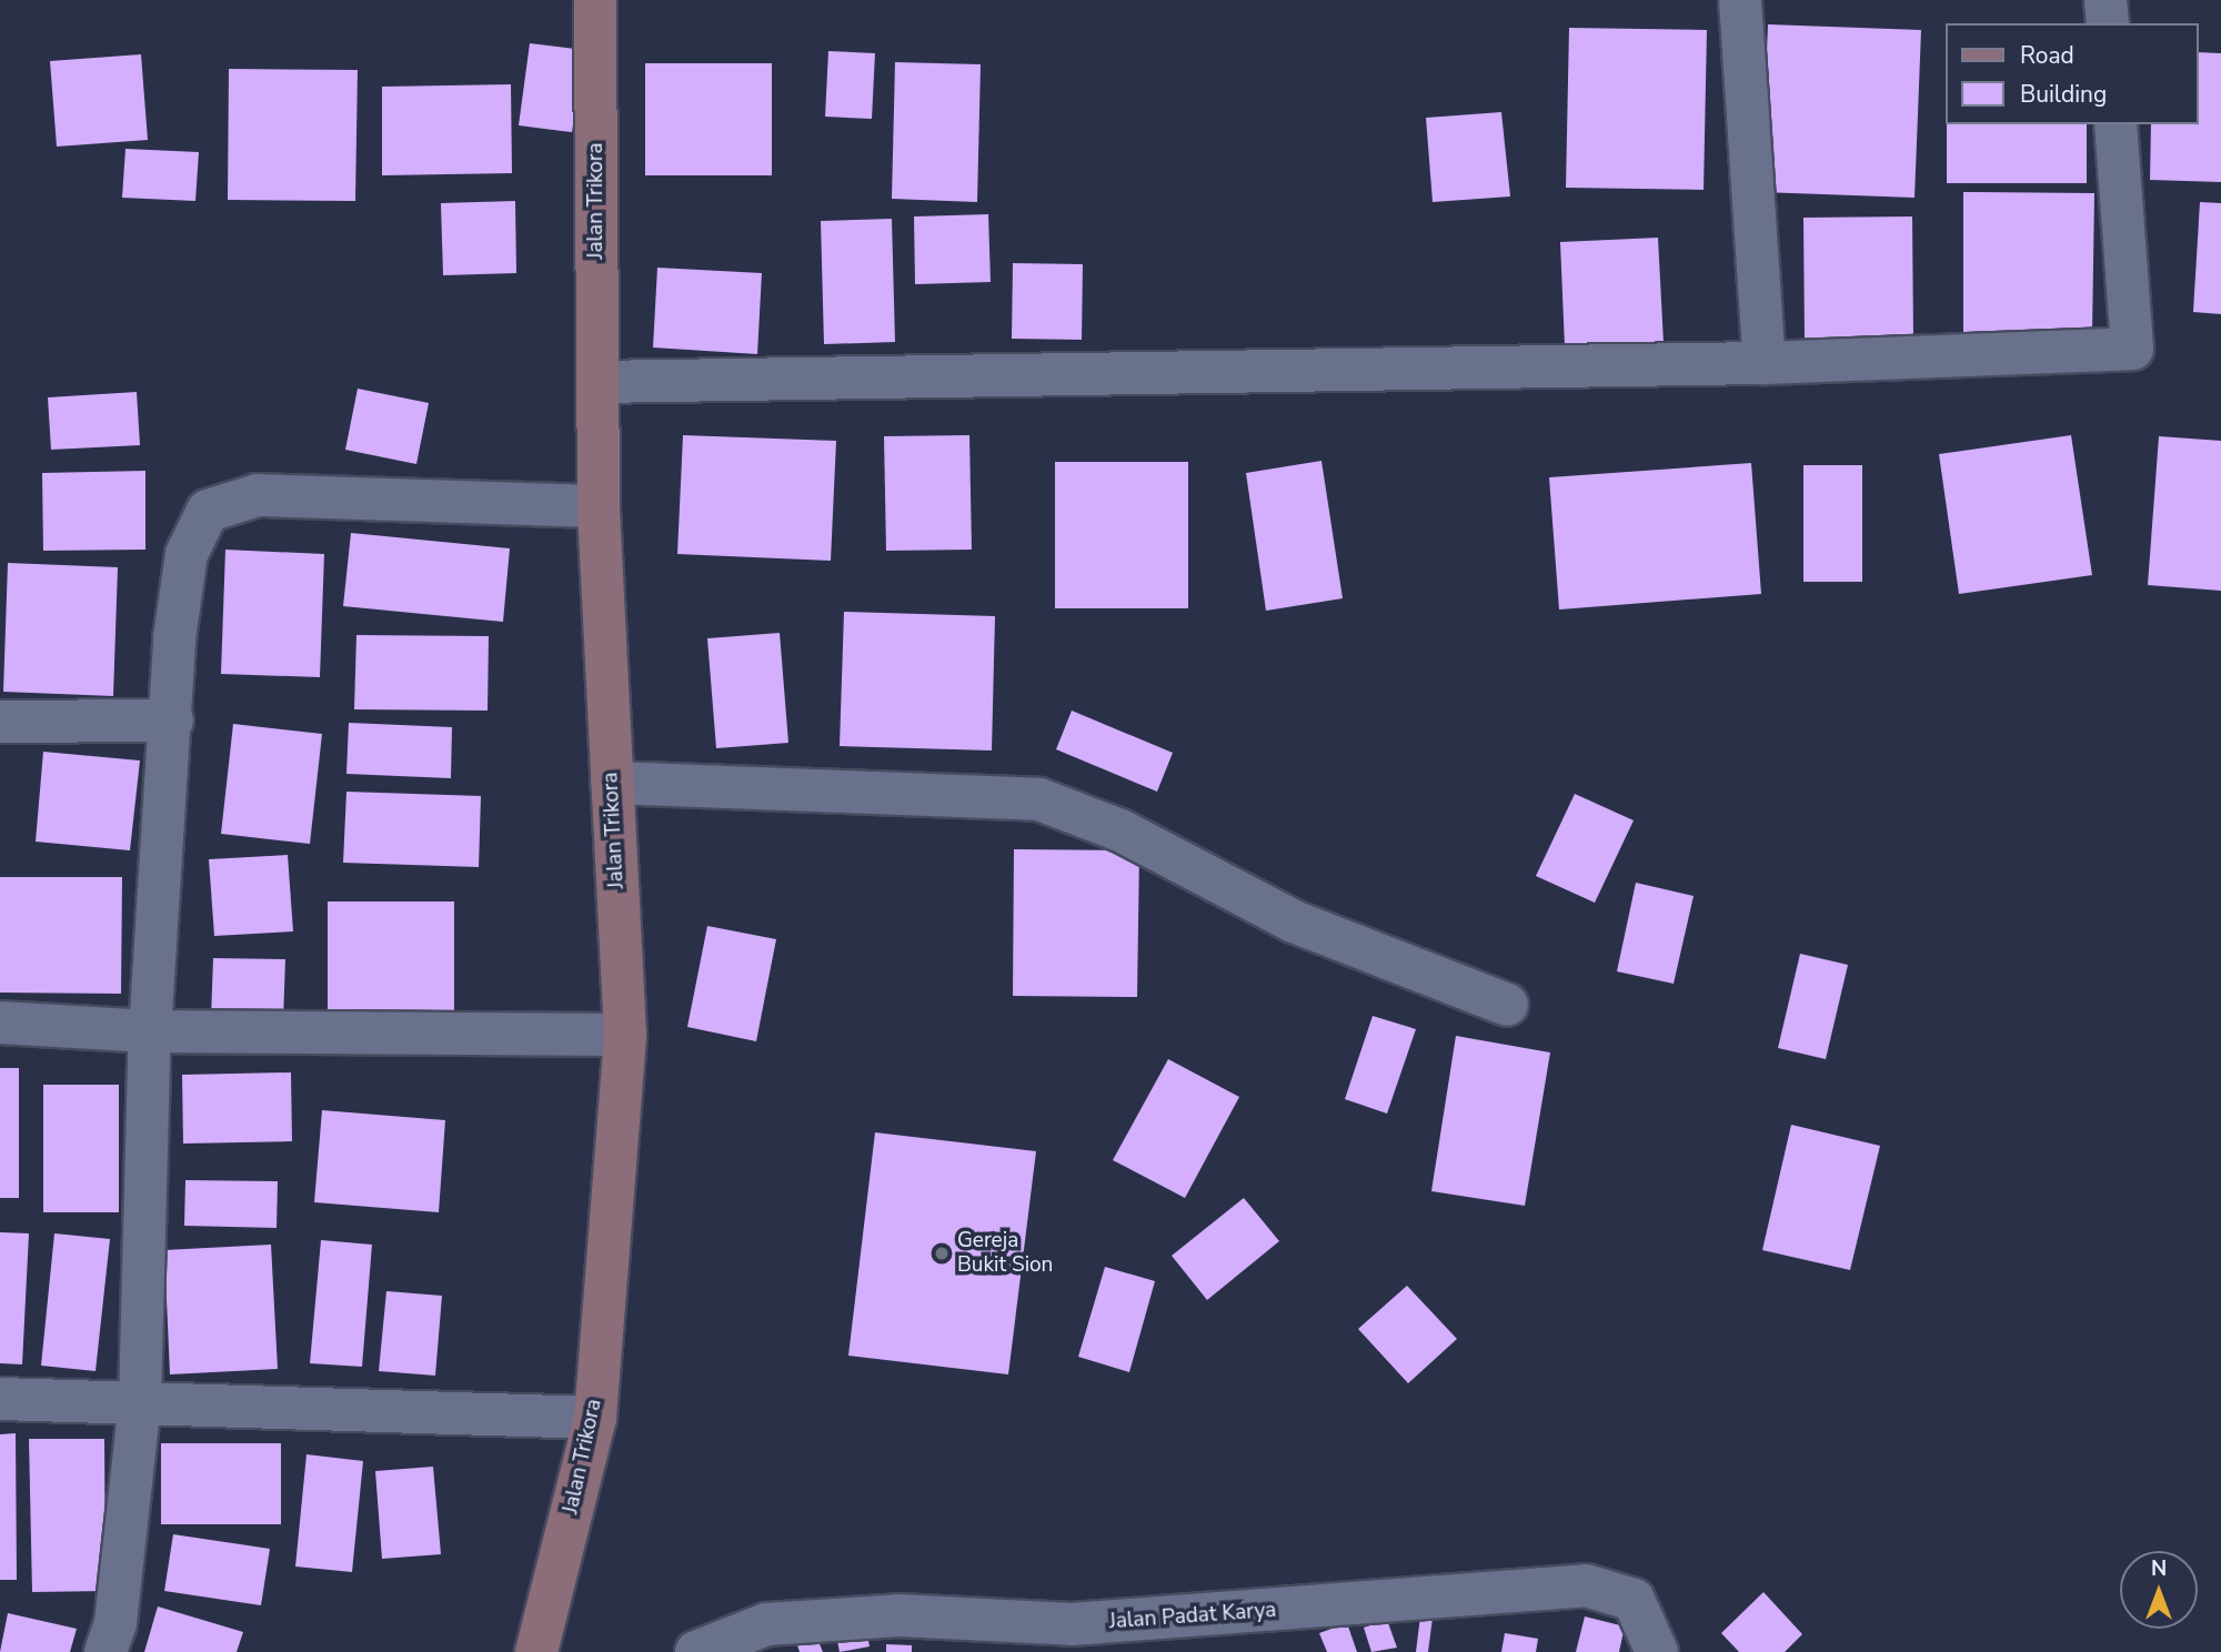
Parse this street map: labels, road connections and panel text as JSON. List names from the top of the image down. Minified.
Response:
{"streets":{"street":["Jalan Trikora","Jalan Padat Karya"]},"places":["Gereja Bukit Sion"],"legend":["Road","Building"],"north":"top"}
